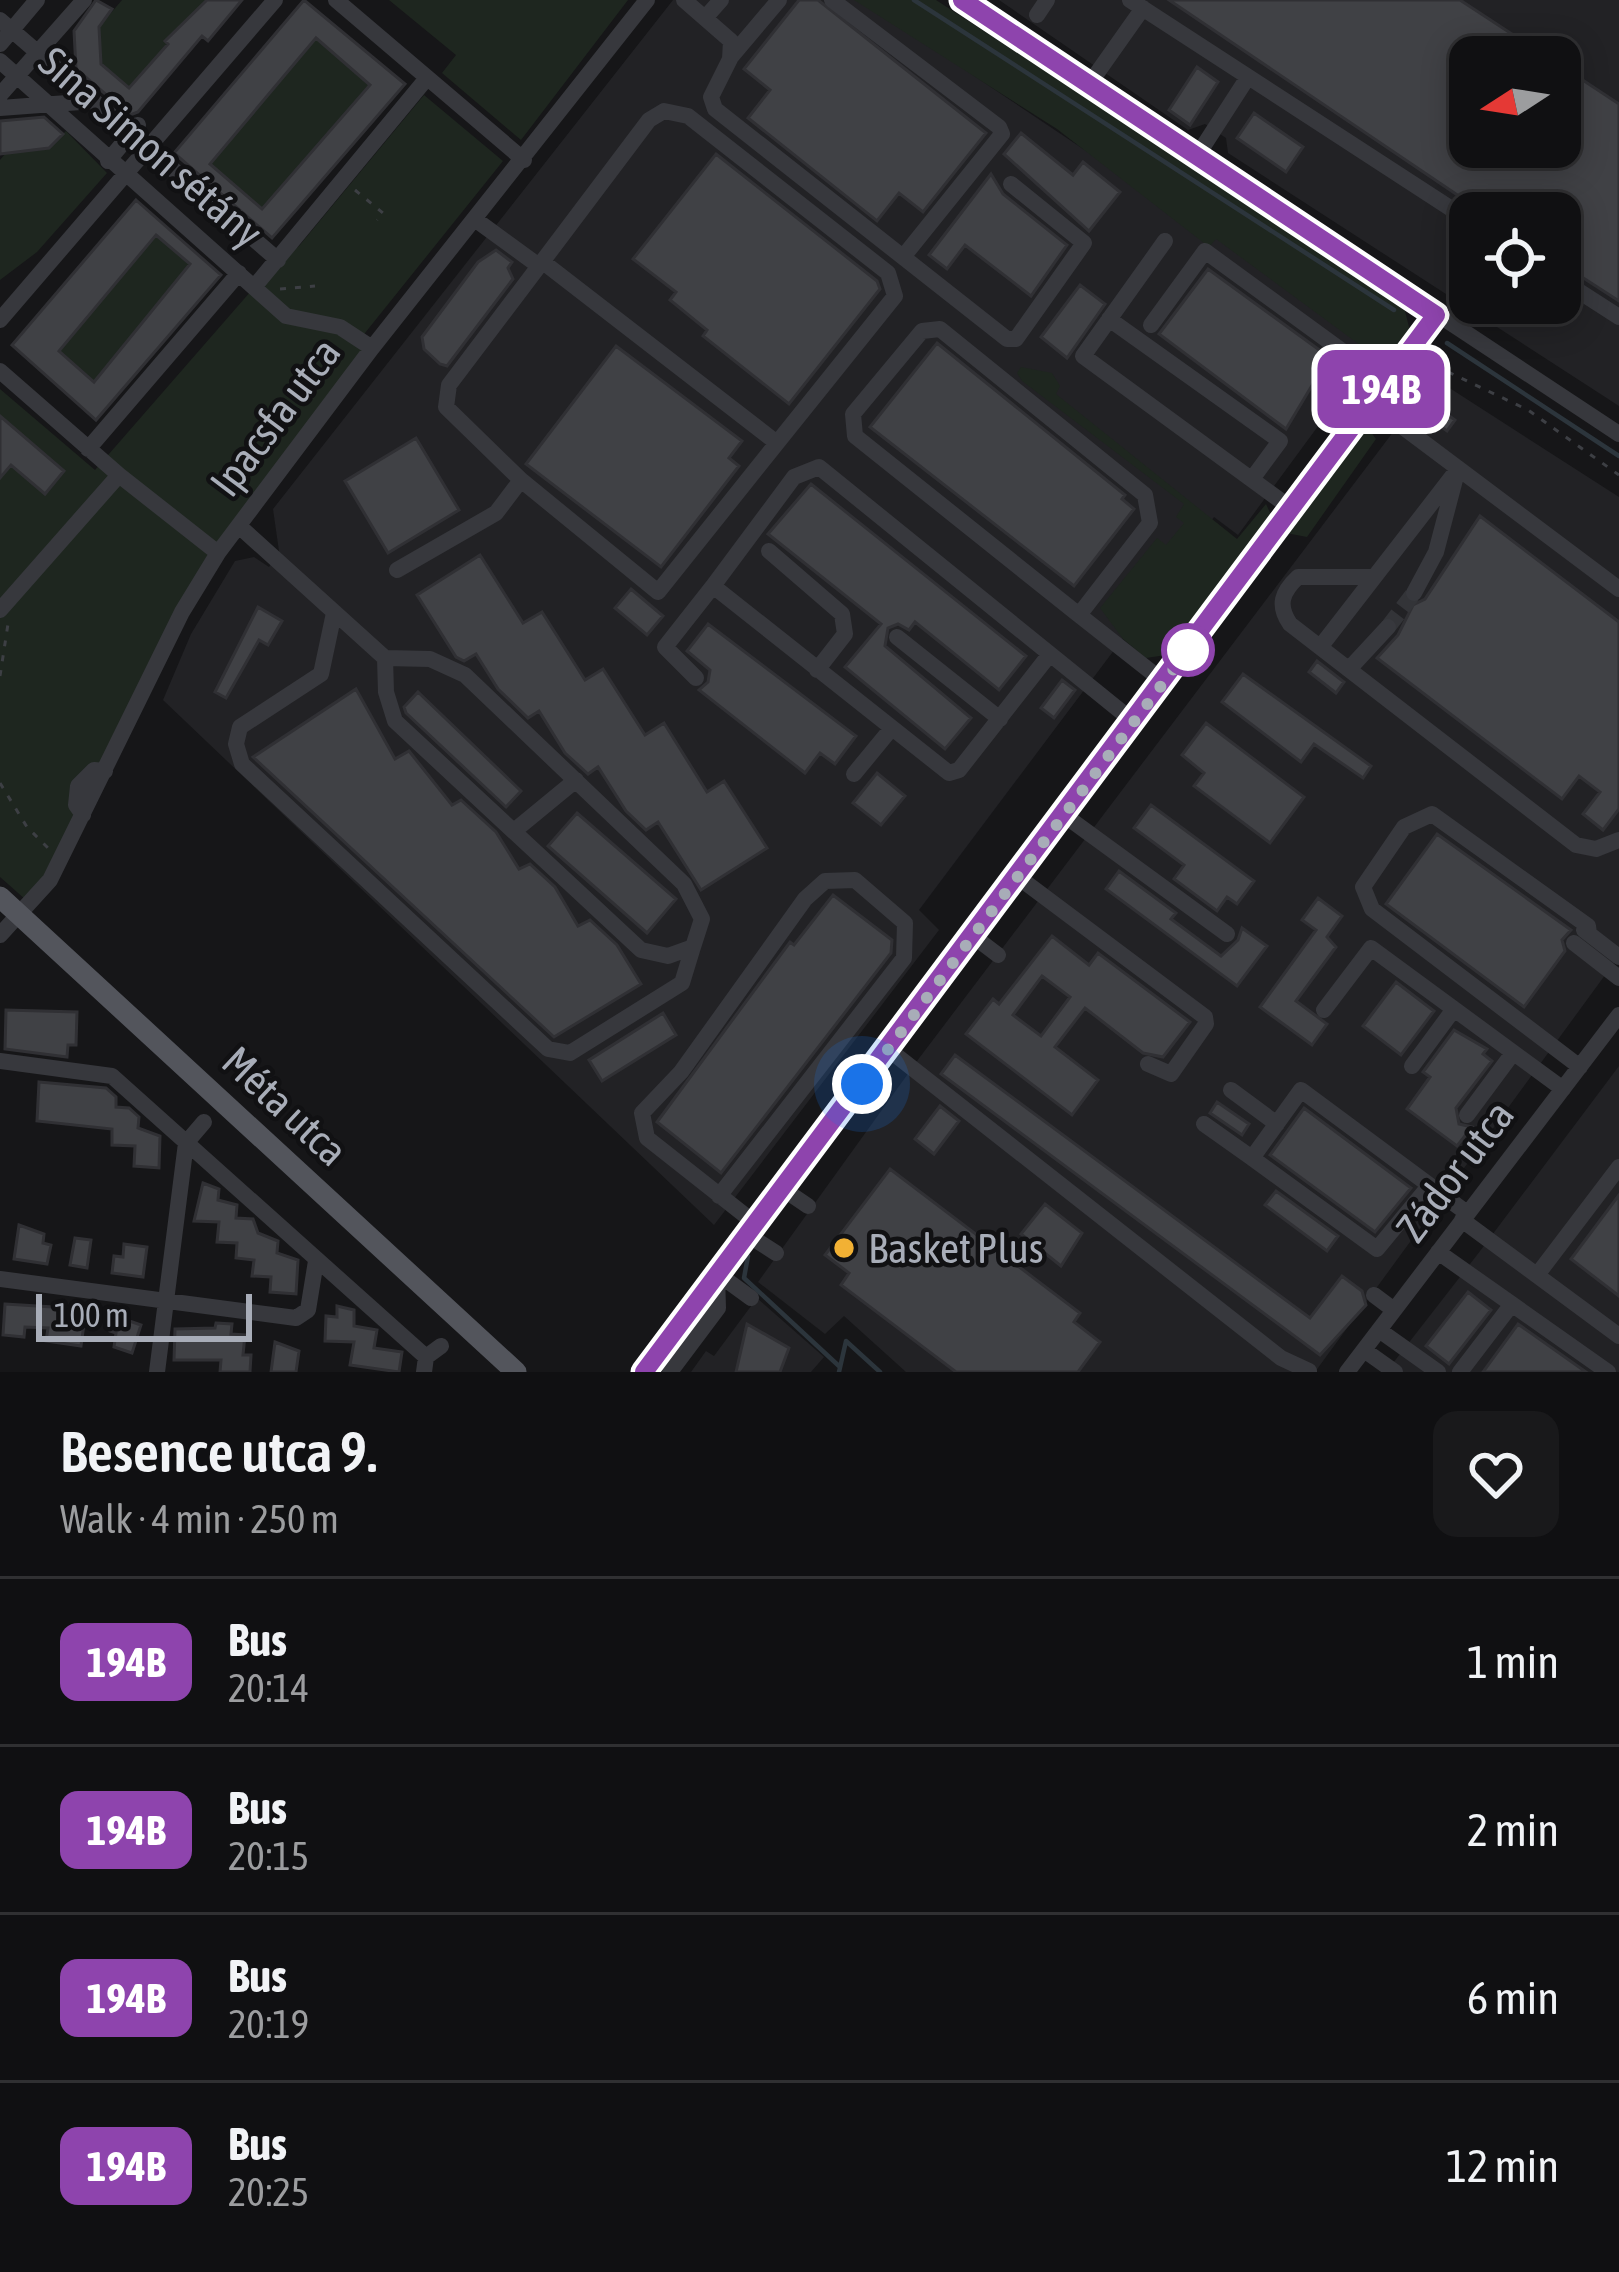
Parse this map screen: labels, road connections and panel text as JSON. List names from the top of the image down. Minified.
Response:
{"streets":{"main road":["Méta utca"],"street":["Sina Simon sétány","Ipacsfa utca","Zádor utca"]},"crossings":[["Sina Simon sétány","Ipacsfa utca"],["Ipacsfa utca","Méta utca"]],"places":["Basket Plus"],"lines":["bus line 194B"],"scale_bar":"100 m","north":"left","page":{"on_map":"194B","scale":"100 m","heading":["Besence utca 9.","Walk · 4 min · 250 m"],"list":[{"mark":"194B","name":"Bus","note":"20:14","value":"1 min"},{"mark":"194B","name":"Bus","note":"20:15","value":"2 min"},{"mark":"194B","name":"Bus","note":"20:19","value":"6 min"},{"mark":"194B","name":"Bus","note":"20:25","value":"12 min"}]}}
